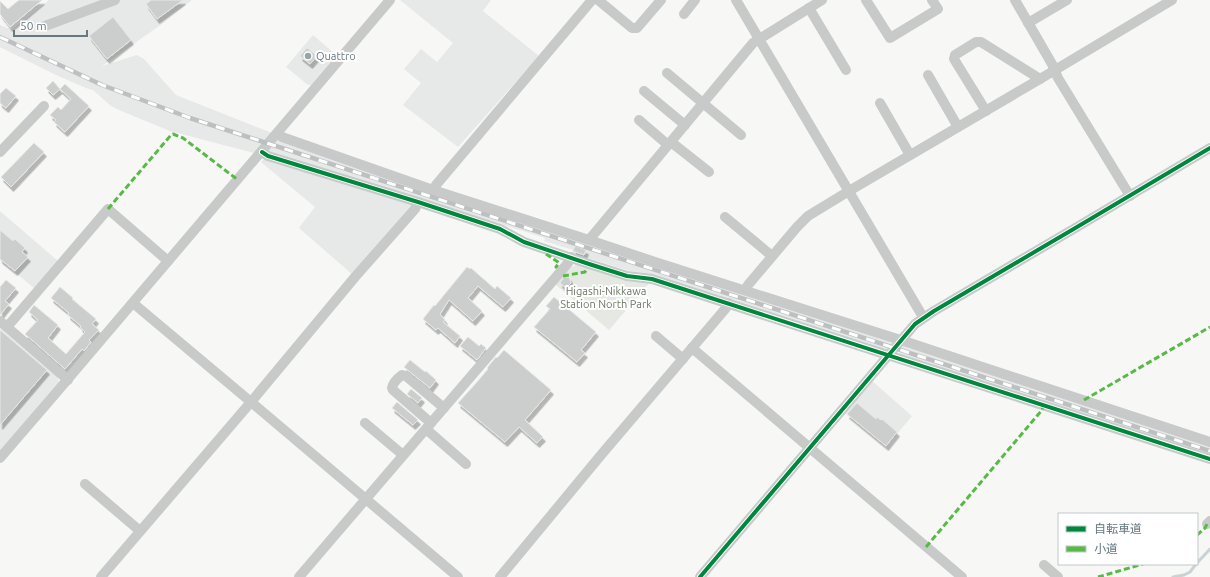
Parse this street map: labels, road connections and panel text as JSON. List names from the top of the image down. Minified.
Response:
{"parks":["Higashi-Nikkawa Station North Park"],"places":["Quattro"],"legend":["自転車道","小道"],"scale_bar":"50 m"}
